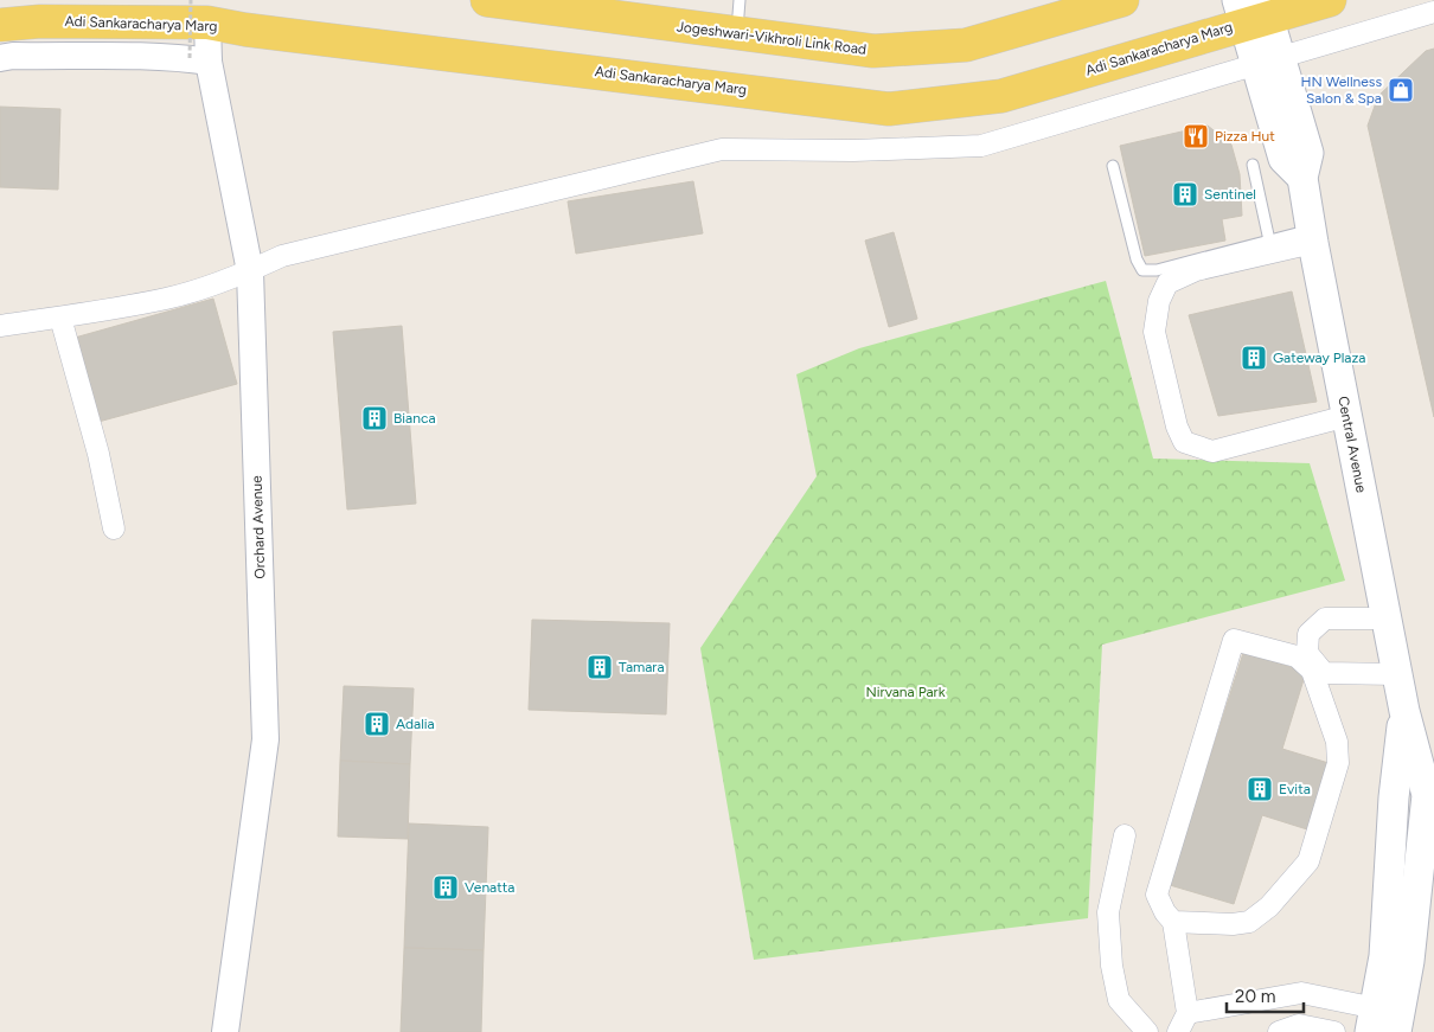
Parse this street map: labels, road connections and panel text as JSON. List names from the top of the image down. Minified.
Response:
{"streets":{"main road":["Adi Sankaracharya Marg","Jogeshwari-Vikhroli Link Road","Central Avenue"],"street":["Orchard Avenue"]},"crossings":[["Adi Sankaracharya Marg","Central Avenue"],["Adi Sankaracharya Marg","Orchard Avenue"]],"parks":["Nirvana Park"],"places":{"shop":["HN Wellness Salon & Spa"],"restaurant":["Pizza Hut"],"building":["Sentinel","Gateway Plaza","Bianca","Tamara","Adalia","Evita","Venatta"]},"scale_bar":"20 m"}
